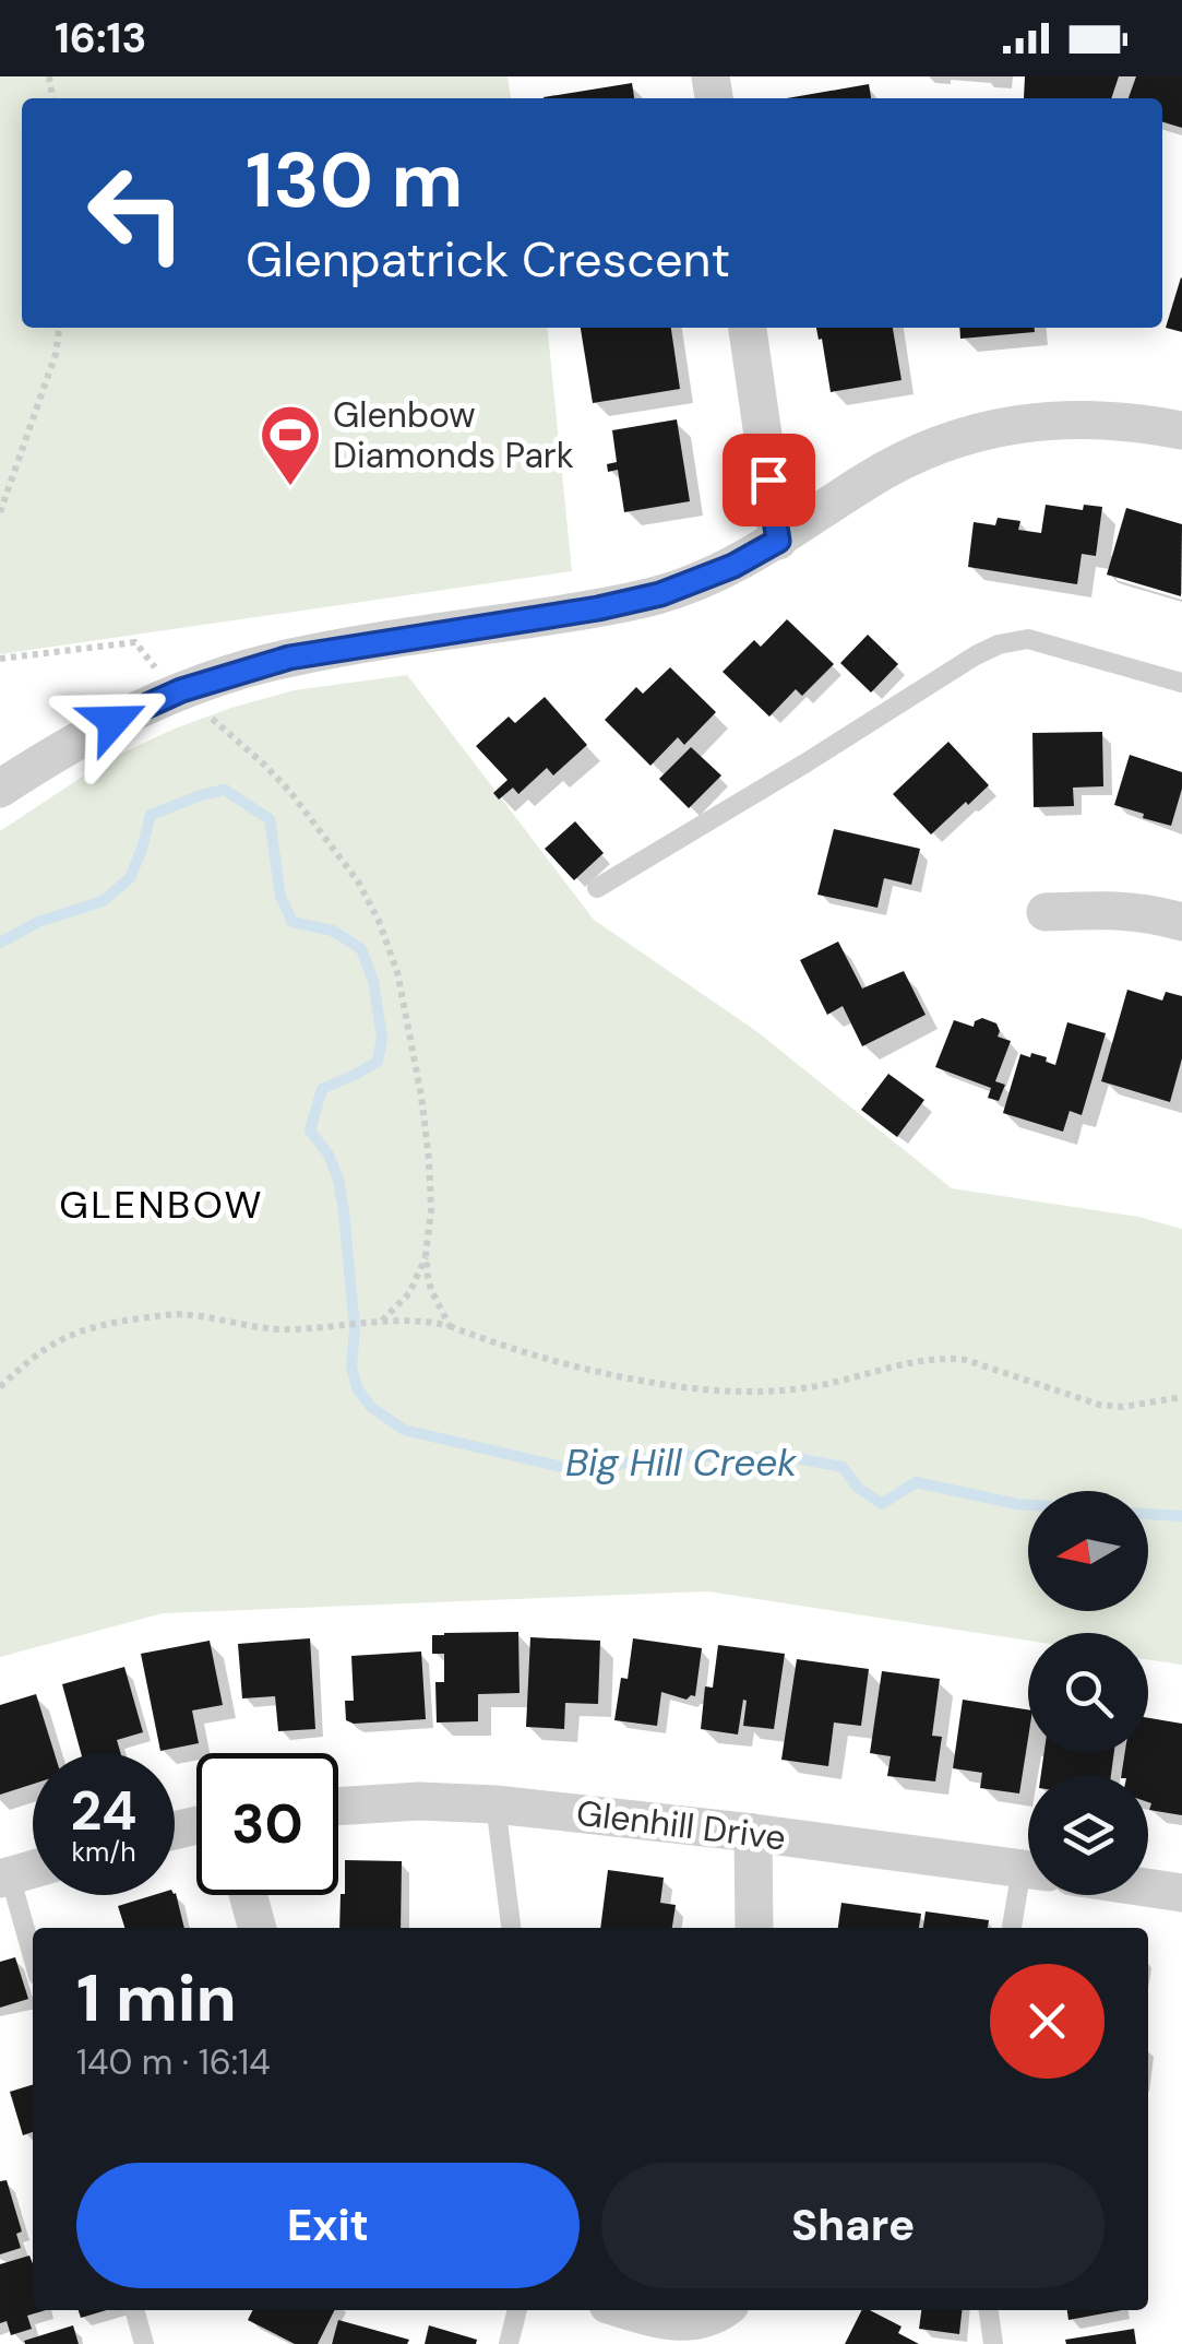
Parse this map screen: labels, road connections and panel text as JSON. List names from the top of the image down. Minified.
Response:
{"streets":{"street":["Glenhill Drive"]},"districts":["GLENBOW"],"water":["Big Hill Creek"],"places":{"sports":["Glenbow Diamonds Park"]},"north":"left","page":{"status":"16:13","turn":["130 m","Glenpatrick Crescent"],"speed":"24 km/h","limit":"30","heading":["1 min","140 m · 16:14"],"buttons":["Exit","Share"]}}
